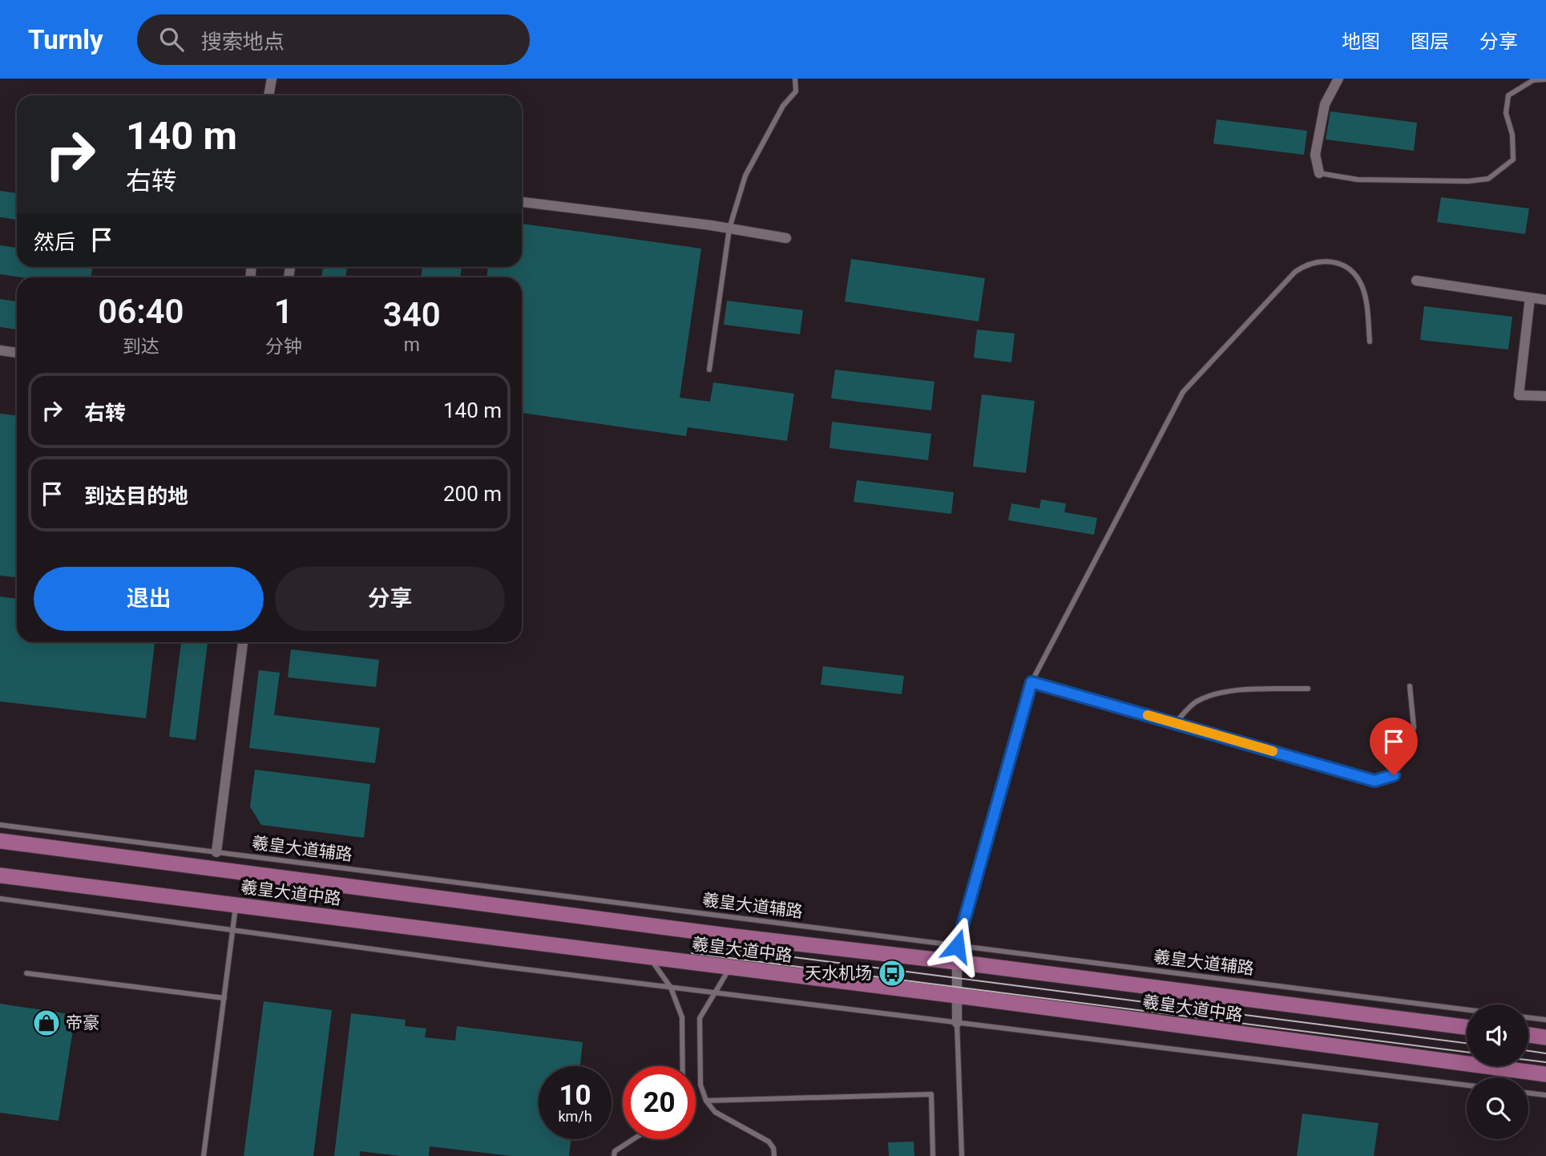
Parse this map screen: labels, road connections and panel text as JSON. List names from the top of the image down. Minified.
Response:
{"streets":{"main road":["羲皇大道中路"],"lane":["羲皇大道辅路"]},"places":{"bus stop":["天水机场"],"shop":["帝豪"]},"page":{"header":"Turnly","search":"搜索地点","nav":["地图","图层","分享"],"turn":["140 m","右转"],"then":"然后","eta":["06:40","到达","1","分钟","340","m"],"list":[{"name":"右转","value":"140 m"},{"name":"到达目的地","value":"200 m"}],"buttons":["退出","分享"],"speed":"10 km/h","limit":"20"}}
